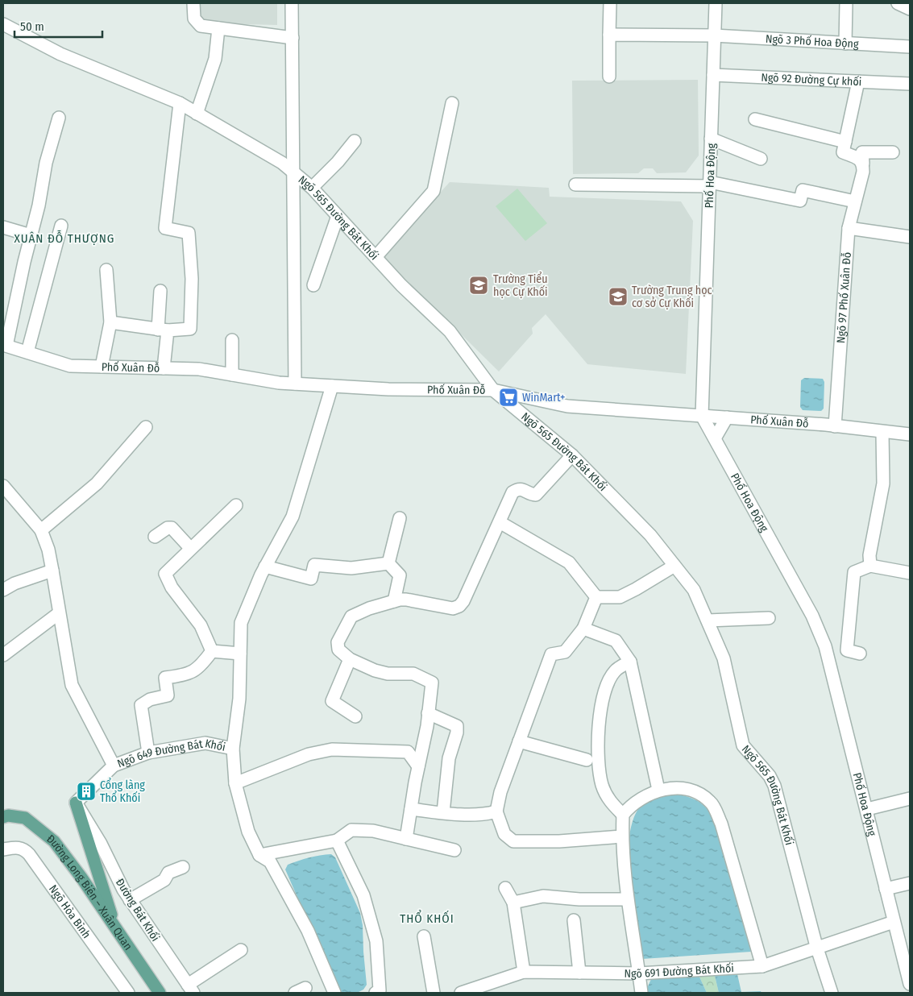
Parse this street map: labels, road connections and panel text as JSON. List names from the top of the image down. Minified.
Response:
{"streets":{"main road":["Đường Long Biên – Xuân Quan"],"street":["Ngõ 3 Phố Hoa Động","Ngõ 92 Đường Cự khối","Phố Hoa Động","Ngõ 565 Đường Bát Khối","Ngõ 97 Phố Xuân Đỗ","Phố Xuân Đỗ","Ngõ 649 Đường Bát Khối","Đường Bát Khối","Ngõ Hòa Bình","Ngõ 691 Đường Bát Khối"]},"crossings":[["Ngõ 3 Phố Hoa Động","Phố Hoa Động"],["Ngõ 92 Đường Cự khối","Phố Hoa Động"],["Phố Hoa Động","Phố Xuân Đỗ"],["Phố Hoa Động","Ngõ 691 Đường Bát Khối"],["Ngõ 565 Đường Bát Khối","Phố Xuân Đỗ"],["Ngõ 565 Đường Bát Khối","Ngõ 691 Đường Bát Khối"],["Ngõ 97 Phố Xuân Đỗ","Phố Xuân Đỗ"],["Ngõ 649 Đường Bát Khối","Đường Bát Khối"]],"districts":["XUÂN ĐỖ THƯỢNG","THỔ KHỐI"],"places":{"school or university":["Trường Tiểu học Cự Khối","Trường Trung học cơ sở Cự Khối"],"supermarket":["WinMart+"],"building":["Cổng làng Thổ Khối"]},"scale_bar":"50 m"}
